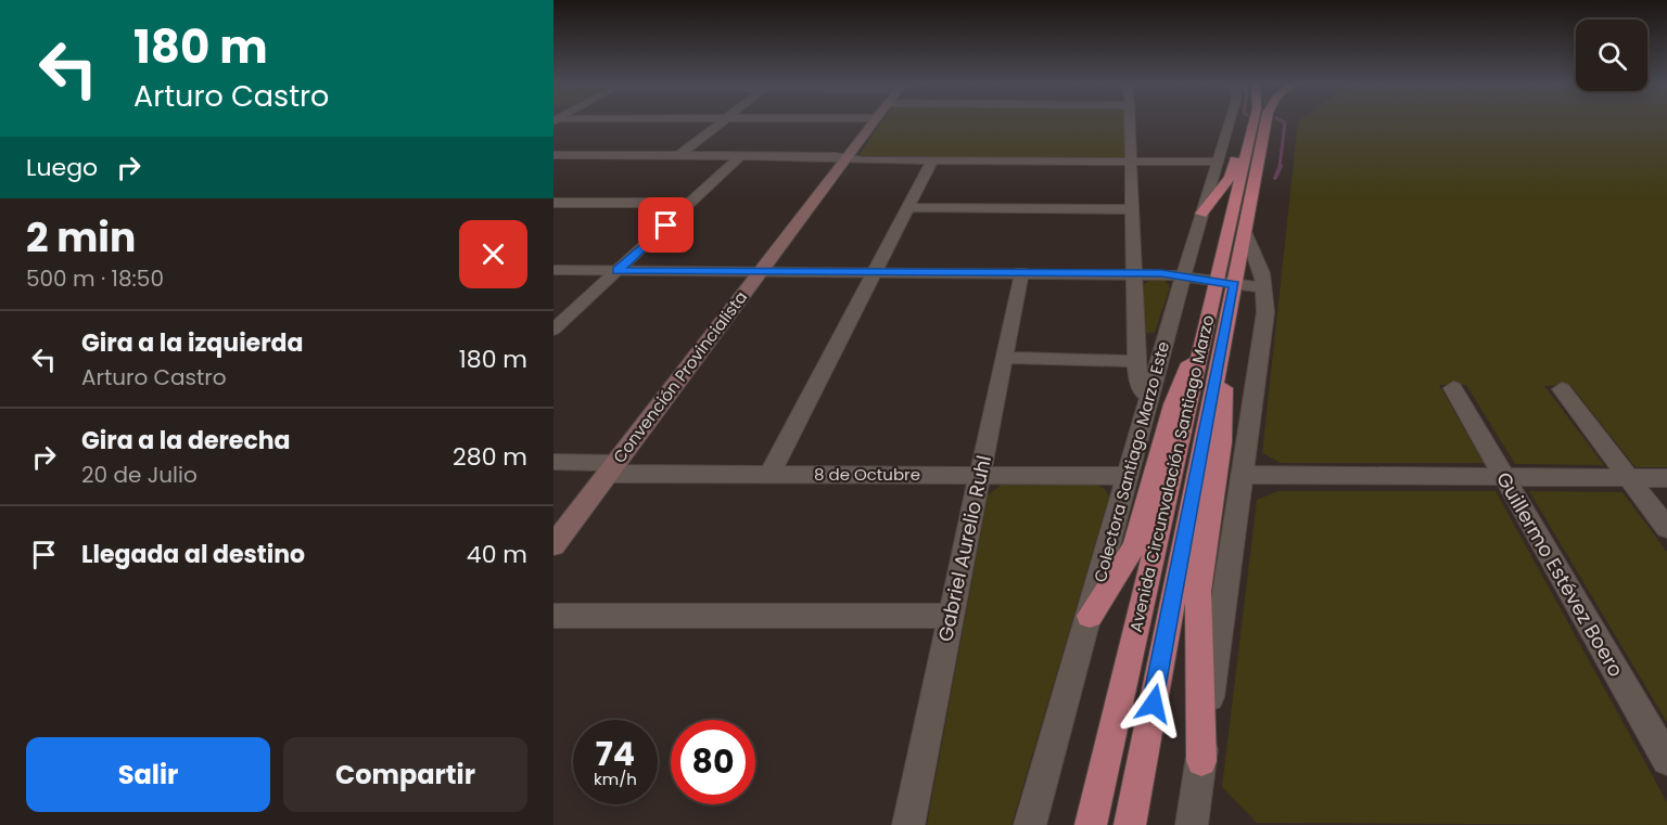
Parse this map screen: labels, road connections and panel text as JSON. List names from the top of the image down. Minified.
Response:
{"streets":{"highway":["Avenida Circunvalación Santiago Marzo"],"main road":["Convención Provincialista"],"street":["Colectora Santiago Marzo Este","8 de Octubre","Gabriel Aurelio Ruhl","Guillermo Estévez Boero"]},"crossings":[["Convención Provincialista","8 de Octubre"],["Colectora Santiago Marzo Este","8 de Octubre"],["8 de Octubre","Gabriel Aurelio Ruhl"]],"page":{"turn":["180 m","Arturo Castro"],"then":"Luego","heading":["2 min","500 m · 18:50"],"list":[{"name":"Gira a la izquierda","note":"Arturo Castro","value":"180 m"},{"name":"Gira a la derecha","note":"20 de Julio","value":"280 m"},{"name":"Llegada al destino","value":"40 m"}],"speed":"74 km/h","limit":"80","buttons":["Salir","Compartir"]}}
